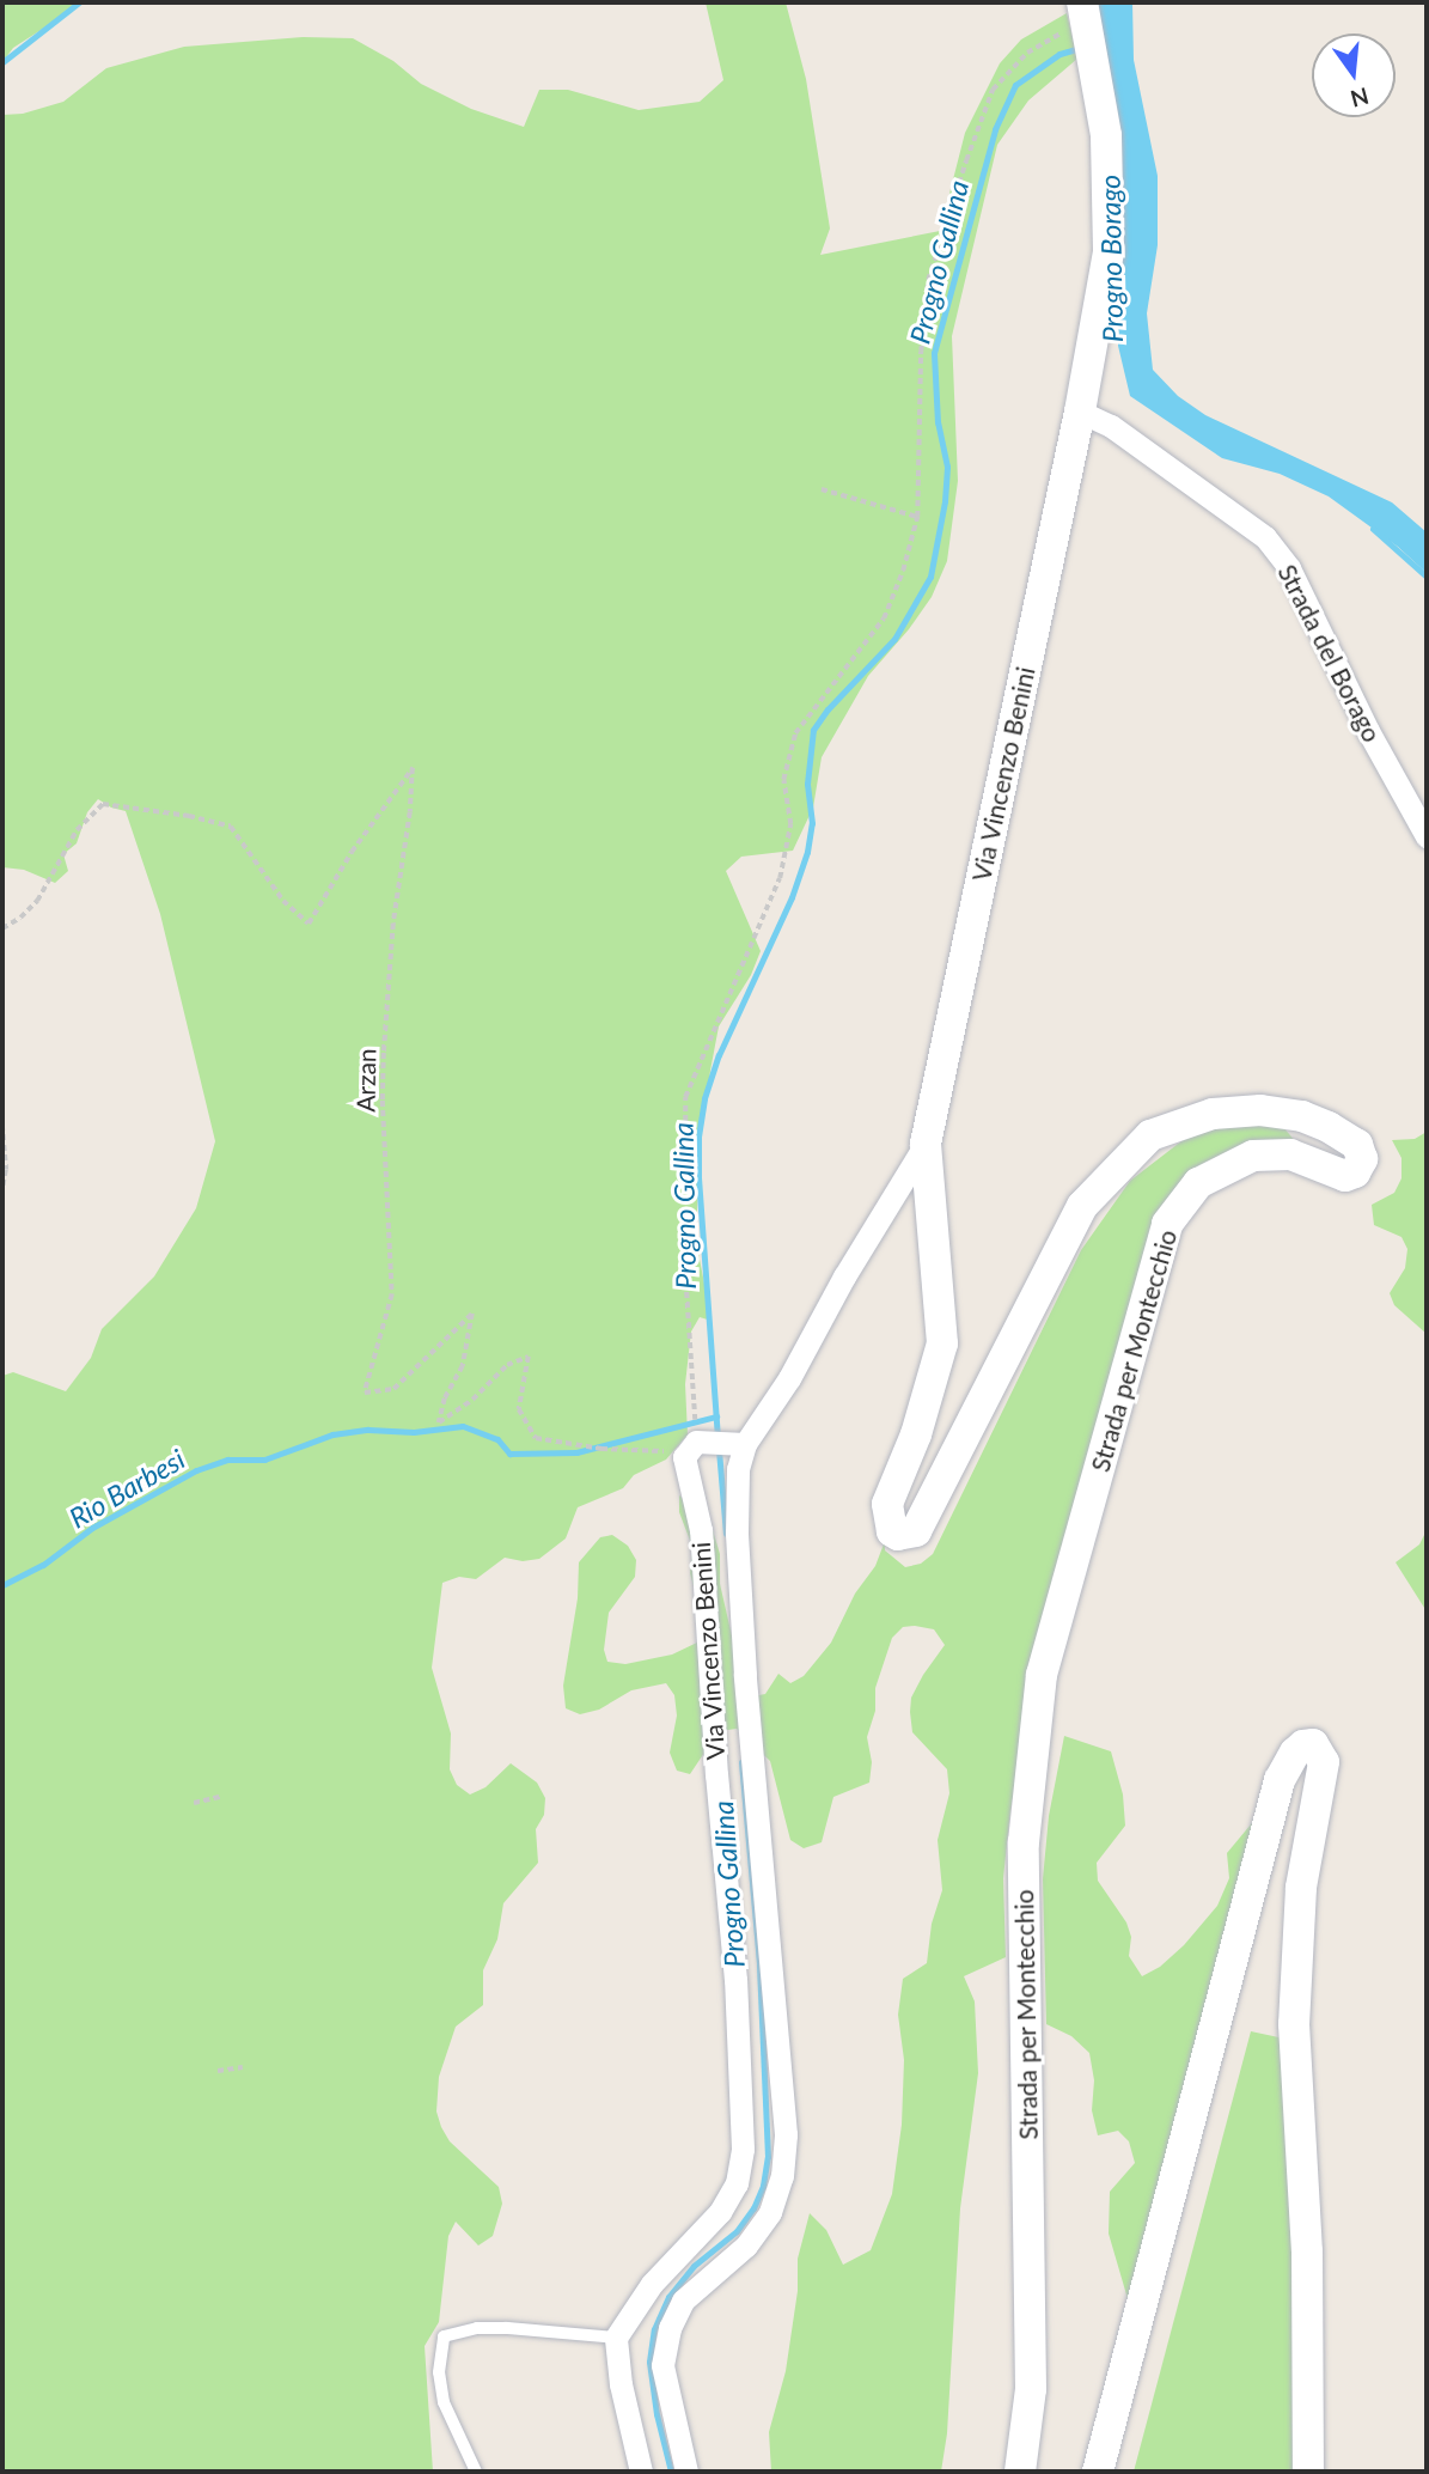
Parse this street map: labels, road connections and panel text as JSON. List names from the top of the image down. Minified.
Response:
{"streets":{"street":["Strada del Borago","Via Vincenzo Benini","Strada per Montecchio"],"path":["Arzan"]},"crossings":[["Strada del Borago","Via Vincenzo Benini"],["Via Vincenzo Benini","Arzan"],["Via Vincenzo Benini","Strada per Montecchio"]],"water":["Progno Borago","Progno Gallina","Rio Barbesi"],"north":"bottom"}
